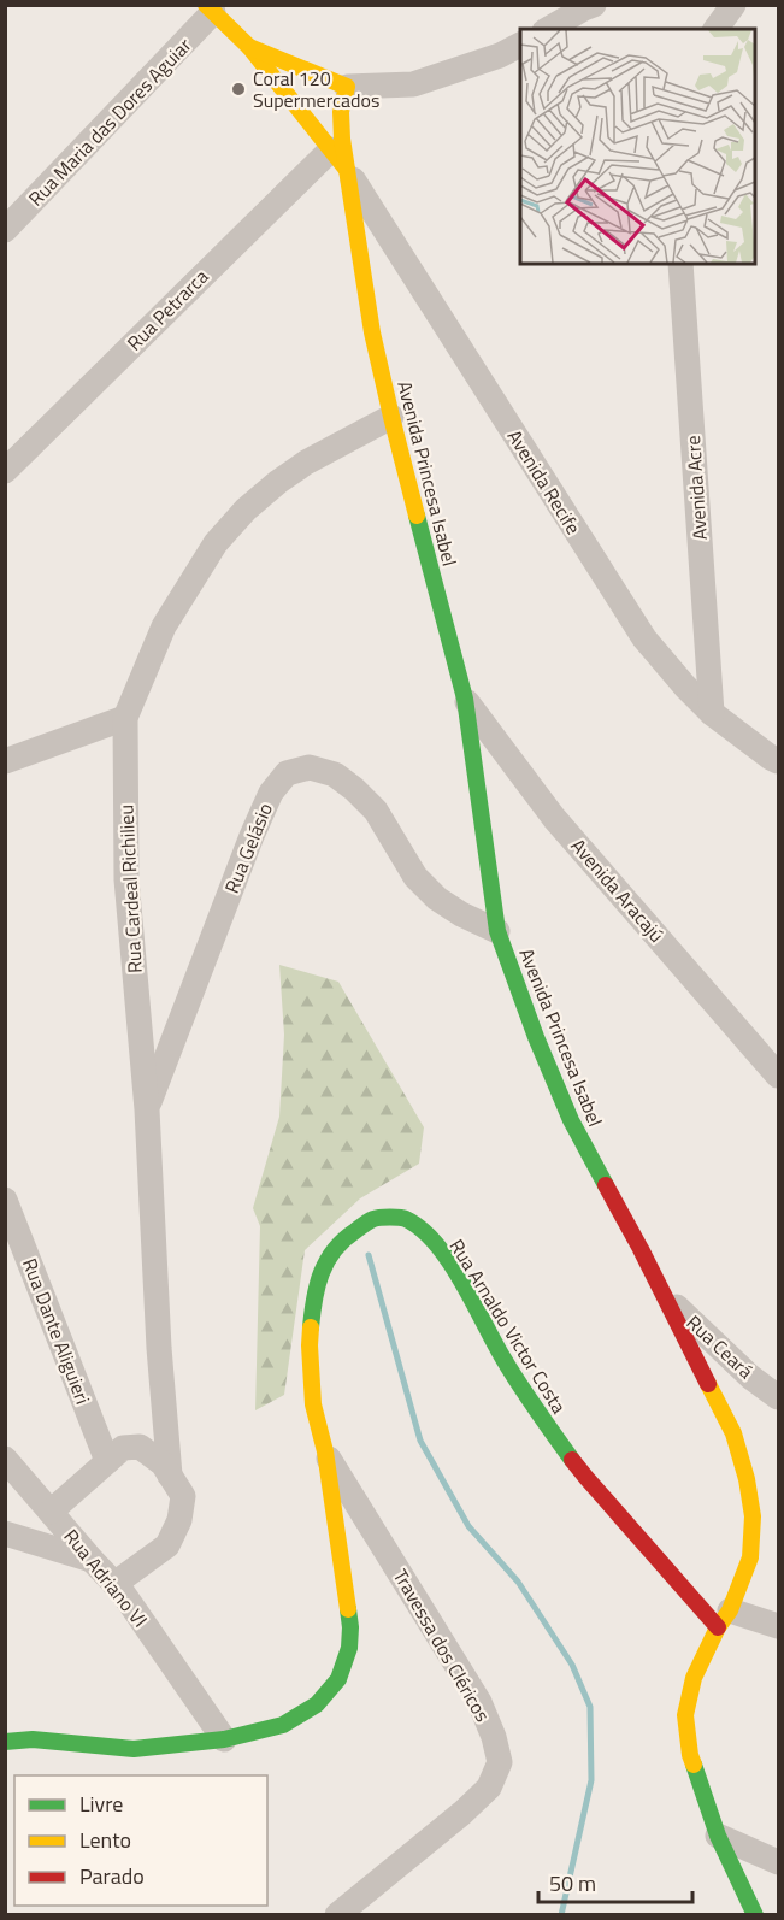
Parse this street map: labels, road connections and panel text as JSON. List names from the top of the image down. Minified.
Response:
{"streets":{"street":["Rua Maria das Dores Aguiar","Rua Petrarca","Avenida Princesa Isabel","Avenida Recife","Avenida Acre","Rua Gelásio","Rua Cardeal Richilieu","Avenida Aracajú","Rua Arnaldo Victor Costa","Rua Dante Aliguieri","Rua Ceará","Rua Adriano VI","Travessa dos Cléricos"]},"crossings":[["Rua Maria das Dores Aguiar","Avenida Princesa Isabel"],["Rua Petrarca","Avenida Princesa Isabel"],["Avenida Princesa Isabel","Avenida Recife"],["Avenida Princesa Isabel","Rua Gelásio"],["Avenida Princesa Isabel","Rua Cardeal Richilieu"],["Avenida Princesa Isabel","Avenida Aracajú"],["Avenida Princesa Isabel","Rua Arnaldo Victor Costa"],["Avenida Princesa Isabel","Rua Ceará"],["Avenida Recife","Avenida Acre"],["Rua Gelásio","Rua Cardeal Richilieu"],["Rua Cardeal Richilieu","Rua Dante Aliguieri"],["Rua Cardeal Richilieu","Rua Adriano VI"],["Rua Arnaldo Victor Costa","Rua Adriano VI"],["Rua Arnaldo Victor Costa","Travessa dos Cléricos"],["Rua Dante Aliguieri","Rua Adriano VI"]],"places":["Coral 120 Supermercados"],"legend":["Livre","Lento","Parado"],"scale_bar":"50 m"}
